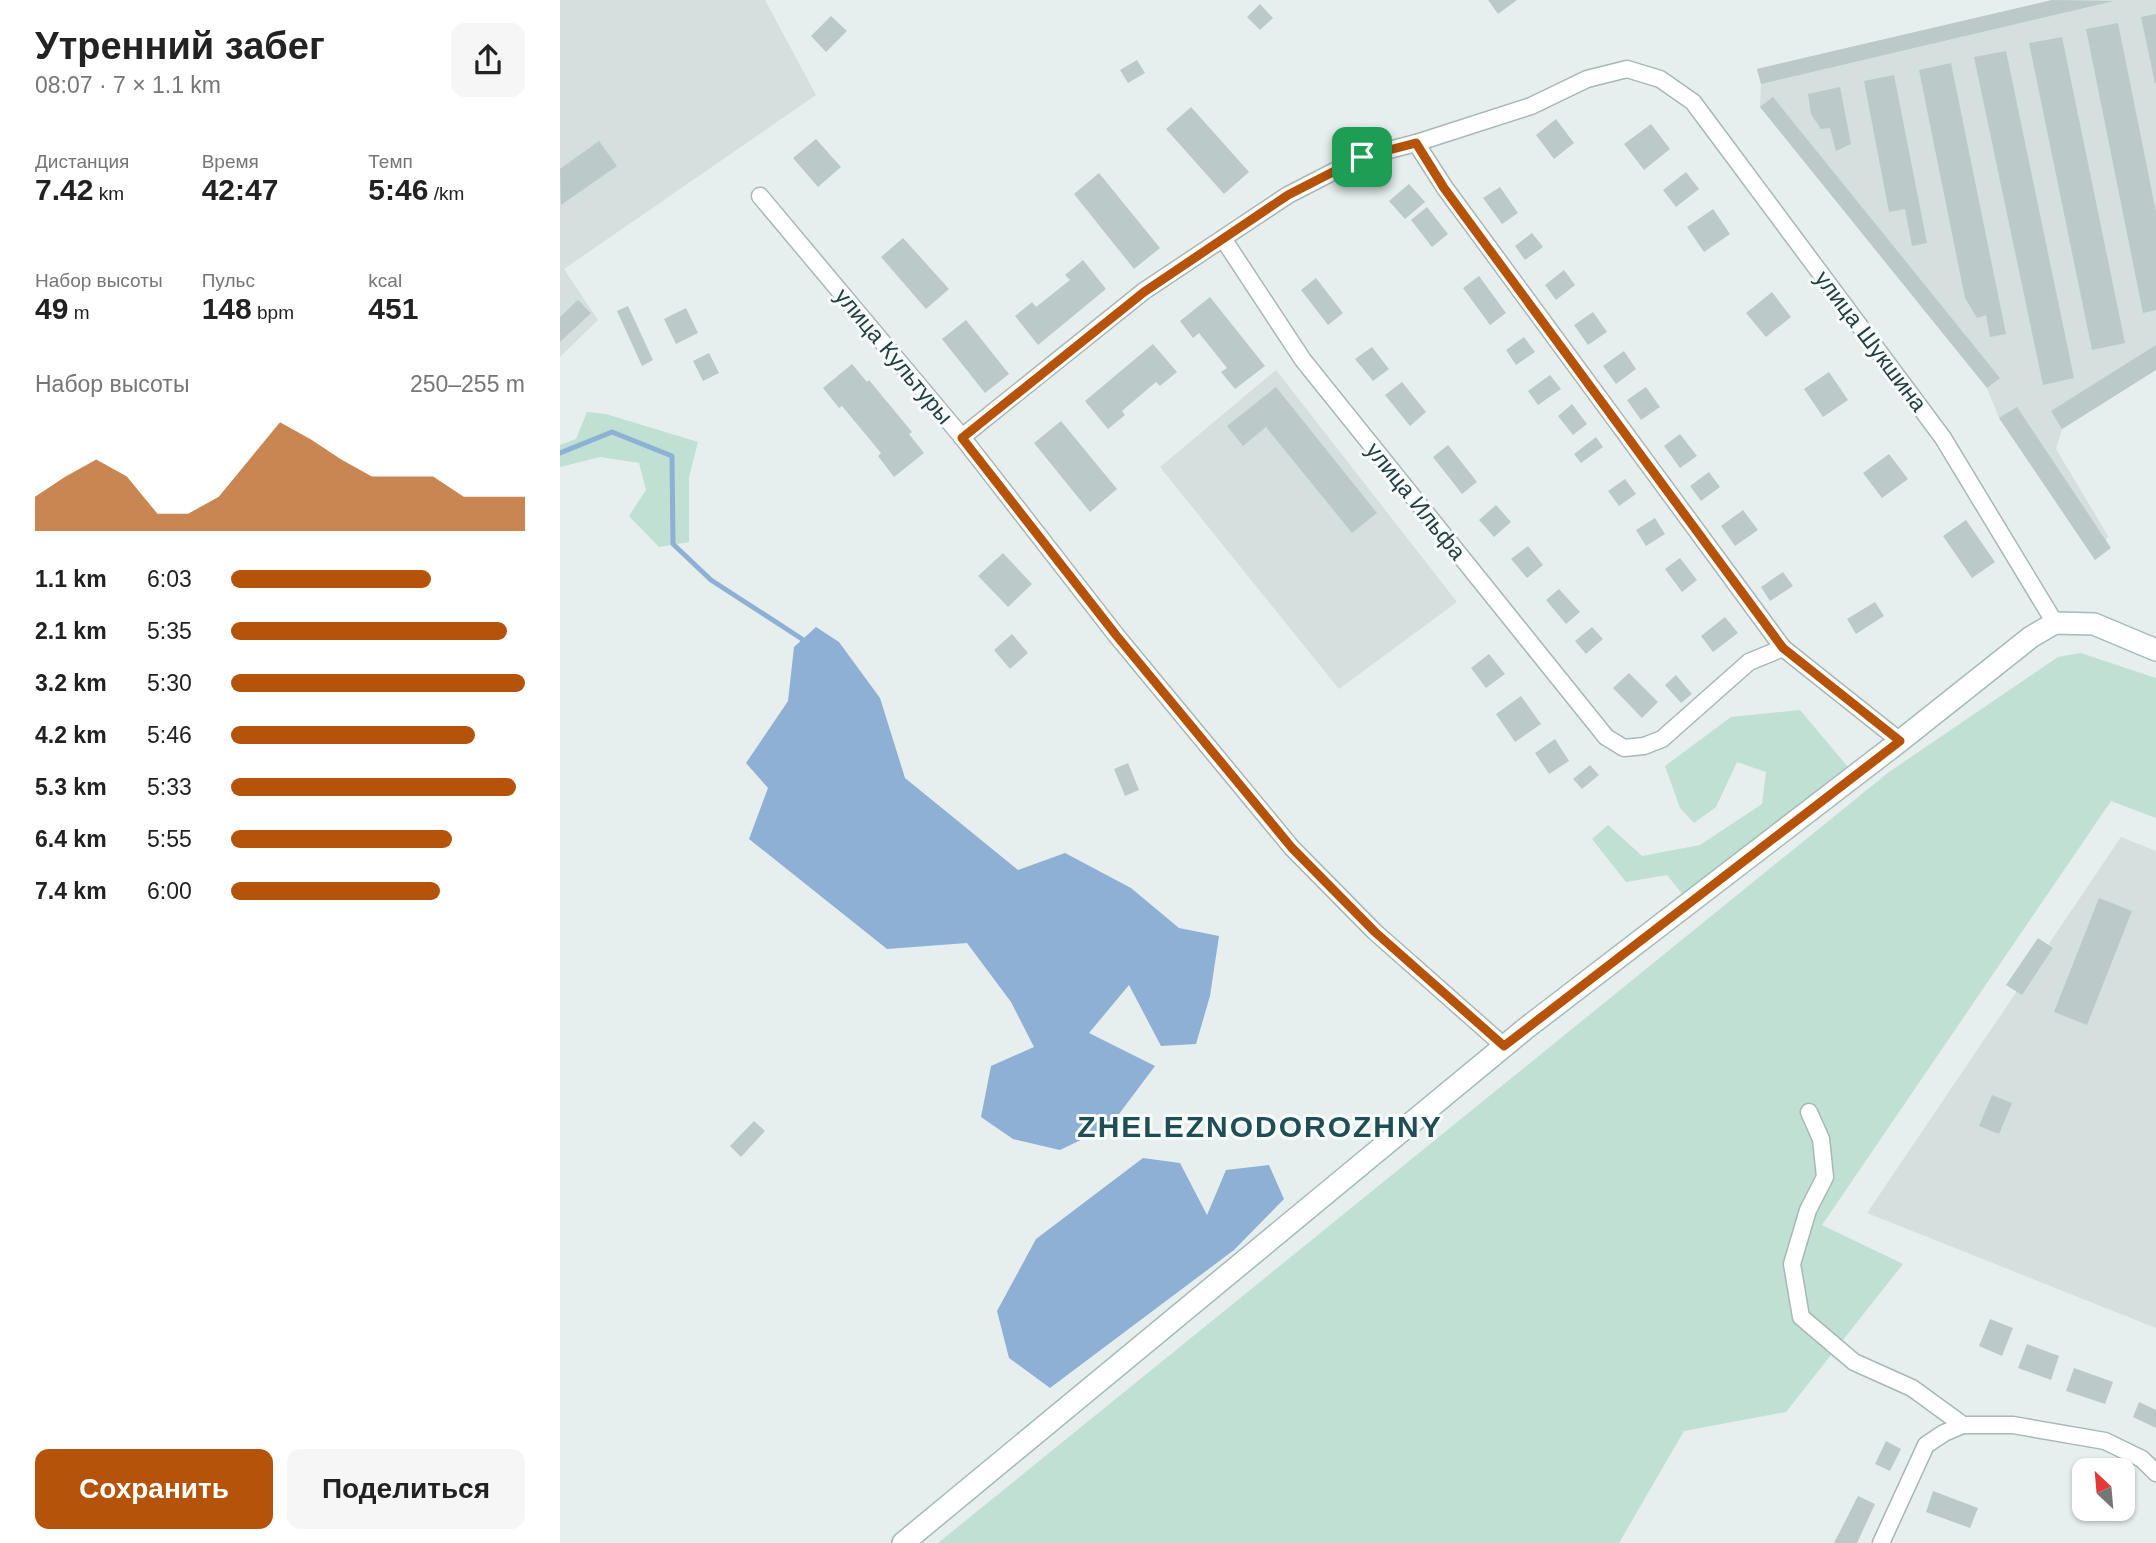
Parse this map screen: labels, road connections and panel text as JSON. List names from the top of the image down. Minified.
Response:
{"streets":{"street":["улица Шукшина","улица Культуры","улица Ильфа"]},"crossings":[["улица Шукшина","улица Культуры"],["улица Шукшина","улица Ильфа"]],"districts":["ZHELEZNODOROZHNY"],"north":"top left","page":{"heading":["Утренний забег","08:07 · 7 × 1.1 km"],"stats":[["Дистанция","7.42 km"],["Время","42:47"],["Темп","5:46 /km"],["Набор высоты","49 m"],["Пульс","148 bpm"],["kcal","451"]],"chart":["Набор высоты","250–255 m"],"list":[{"name":"1.1 km","note":"6:03"},{"name":"2.1 km","note":"5:35"},{"name":"3.2 km","note":"5:30"},{"name":"4.2 km","note":"5:46"},{"name":"5.3 km","note":"5:33"},{"name":"6.4 km","note":"5:55"},{"name":"7.4 km","note":"6:00"}],"buttons":["Сохранить","Поделиться"]}}
